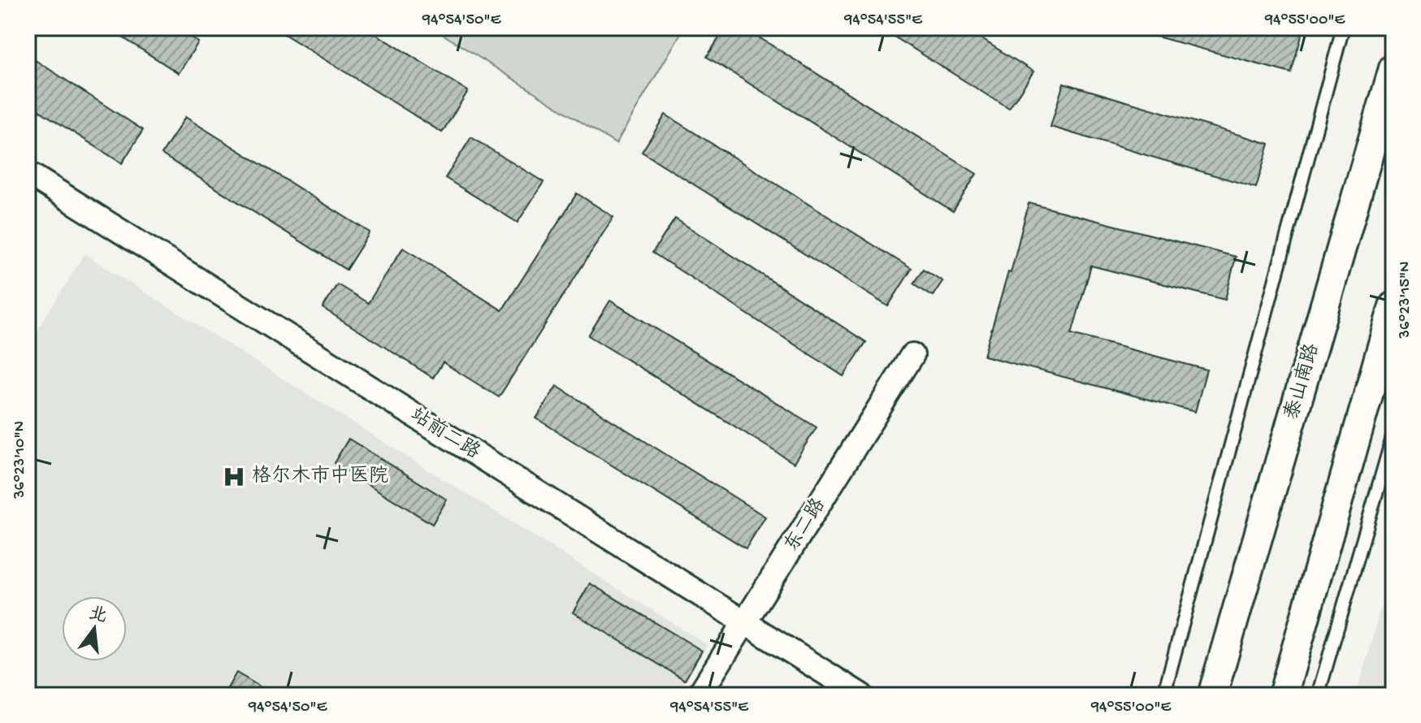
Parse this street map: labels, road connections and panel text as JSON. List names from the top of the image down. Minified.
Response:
{"streets":{"street":["泰山南路","站前二路","东二路"]},"crossings":[["站前二路","东二路"]],"places":{"hospital":["格尔木市中医院"]},"north":"top","coordinates":["94°54'50\"E","94°54'55\"E","94°55'00\"E","36°23'15\"N","36°23'10\"N"]}
